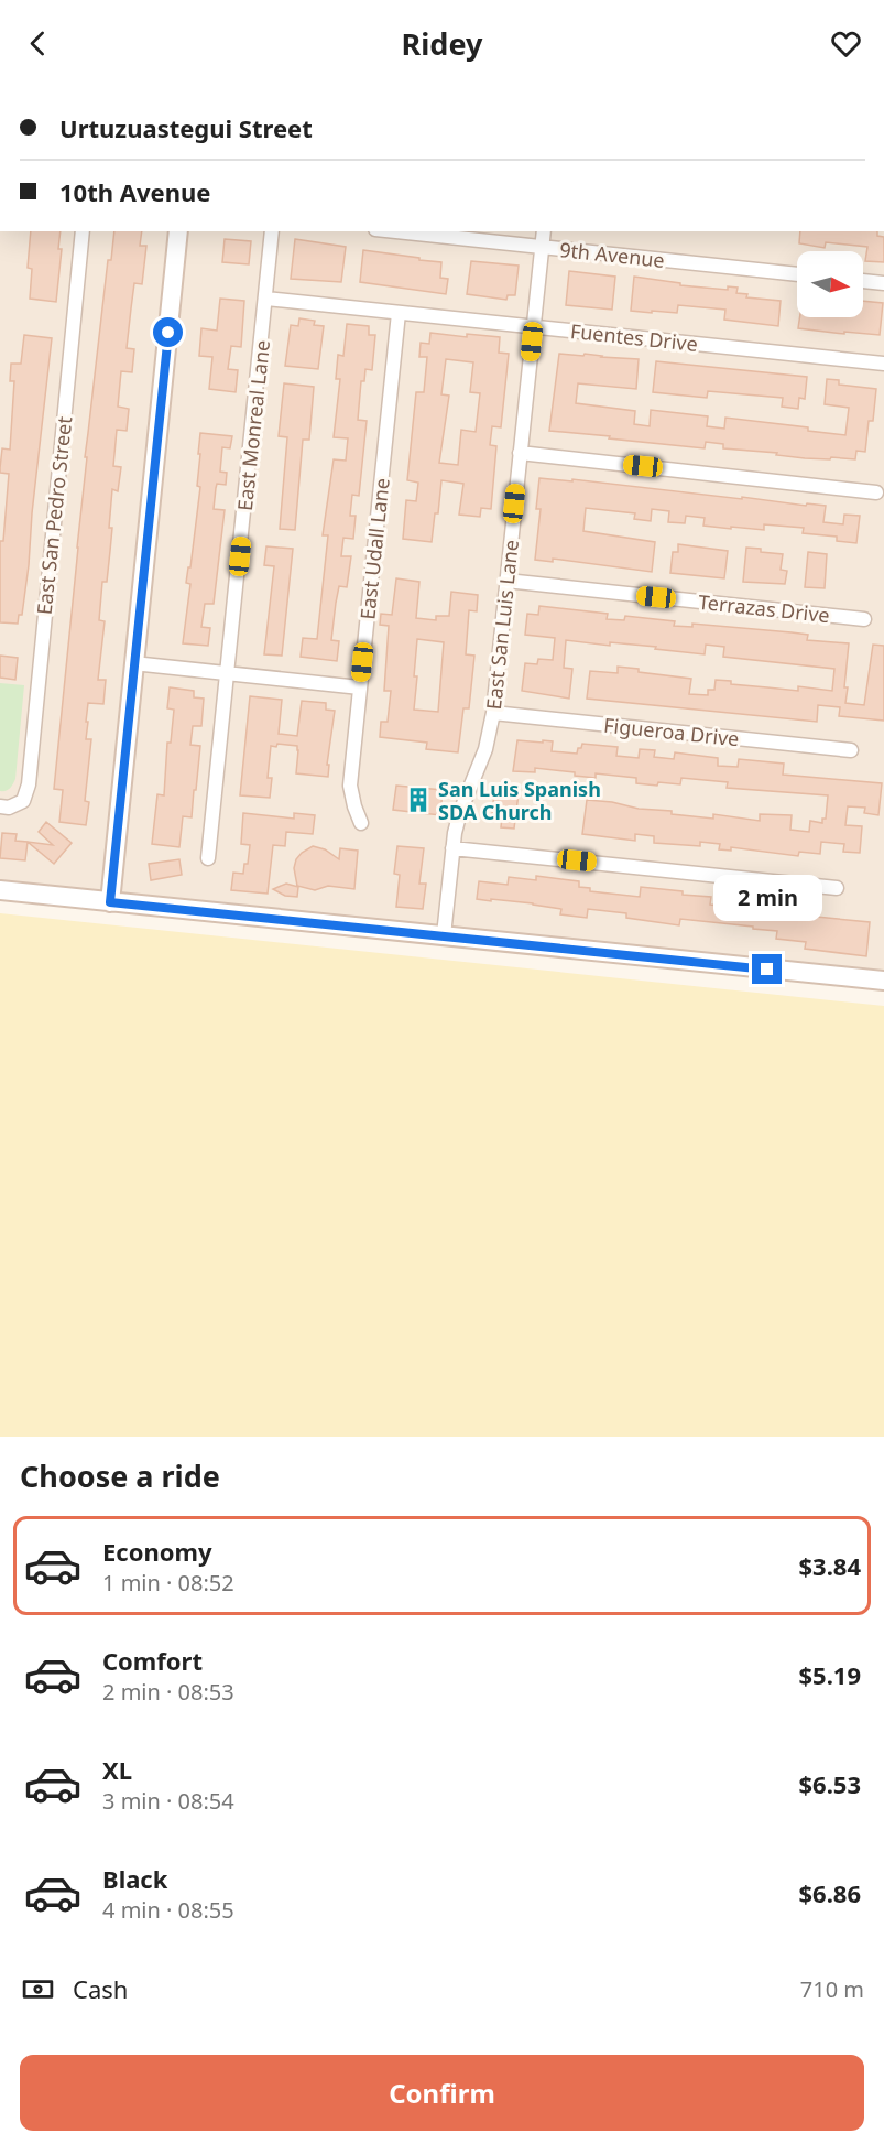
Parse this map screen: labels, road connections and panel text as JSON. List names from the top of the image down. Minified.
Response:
{"streets":{"street":["9th Avenue","Fuentes Drive","East Monreal Lane","East San Pedro Street","East Udall Lane","Terrazas Drive","East San Luis Lane","Figueroa Drive"]},"crossings":[["9th Avenue","East San Luis Lane"],["Fuentes Drive","East Monreal Lane"],["Fuentes Drive","East Udall Lane"],["Fuentes Drive","East San Luis Lane"],["Terrazas Drive","East San Luis Lane"],["East San Luis Lane","Figueroa Drive"]],"places":{"building":["San Luis Spanish SDA Church"]},"north":"right","page":{"header":"Ridey","banner":["Urtuzuastegui Street","10th Avenue"],"bubble":"2 min","heading":"Choose a ride","list":[{"name":"Economy","note":"1 min · 08:52","value":"$3.84"},{"name":"Comfort","note":"2 min · 08:53","value":"$5.19"},{"name":"XL","note":"3 min · 08:54","value":"$6.53"},{"name":"Black","note":"4 min · 08:55","value":"$6.86"}],"pay":["Cash","710 m"],"buttons":"Confirm"}}
